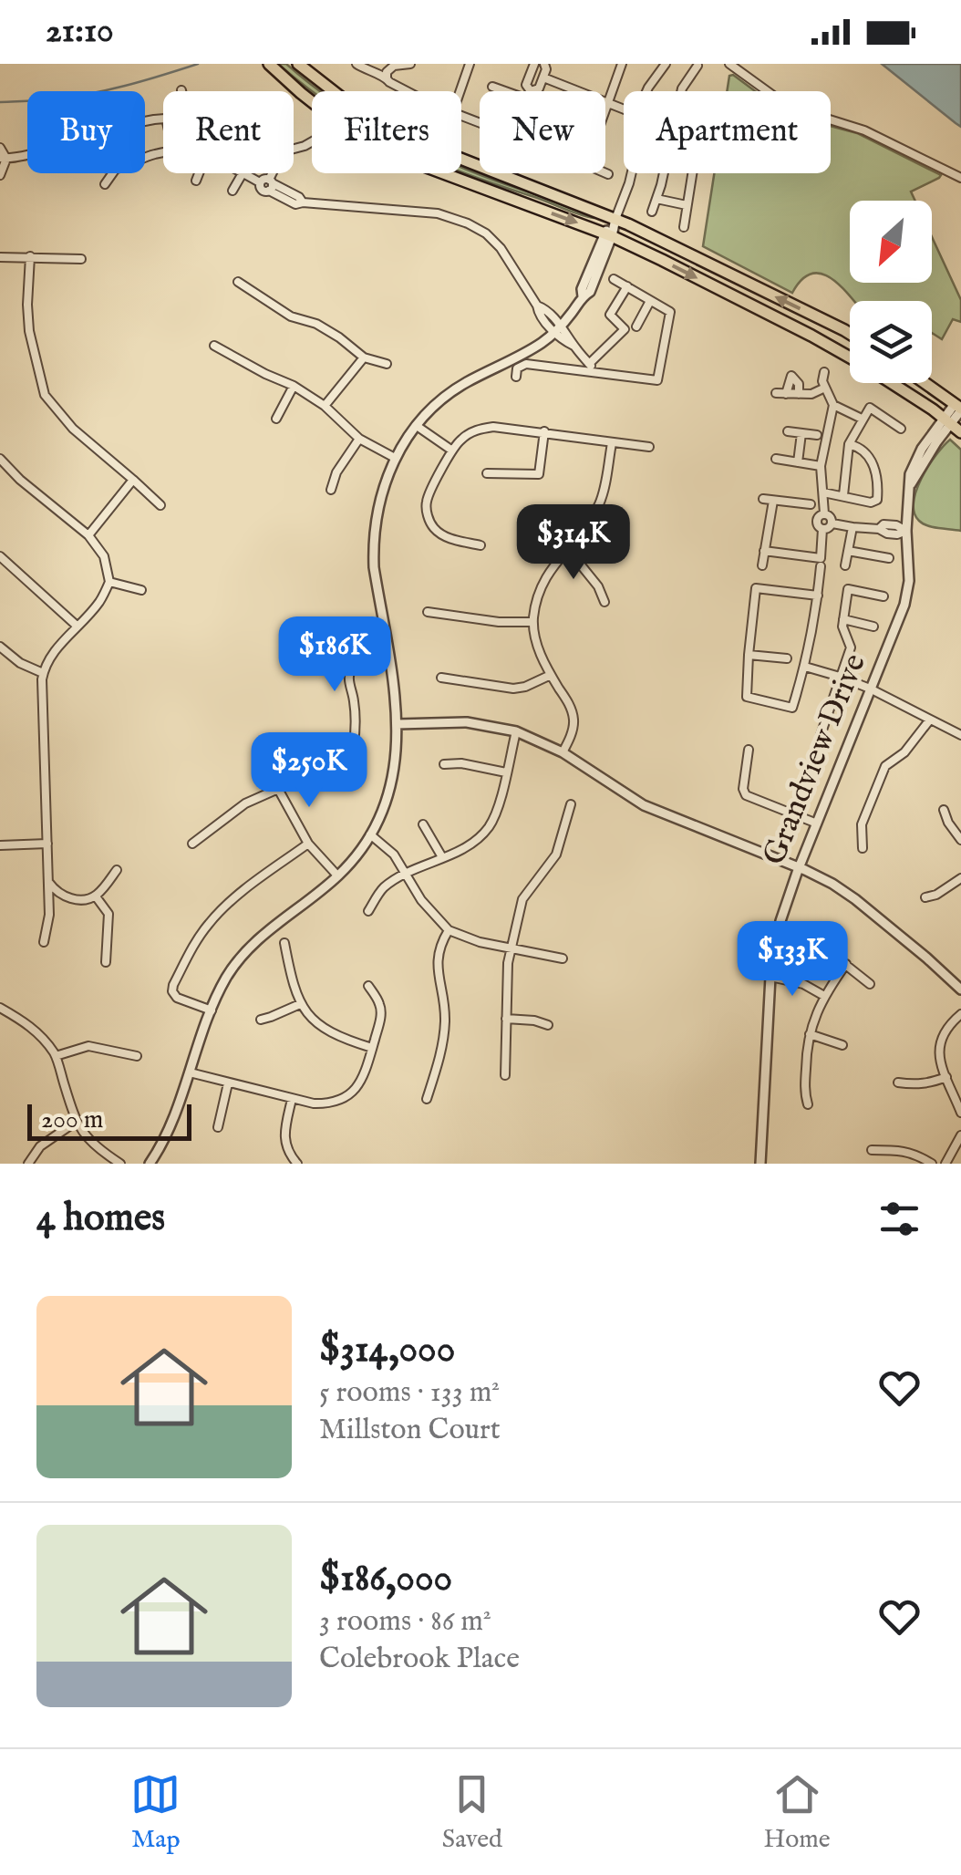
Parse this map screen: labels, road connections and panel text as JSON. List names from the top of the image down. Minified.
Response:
{"streets":{"street":["Grandview Drive"]},"scale_bar":"200 m","north":"bottom left","page":{"status":"21:10","chip":["Buy","Rent","Filters","New","Apartment"],"price":["$314K","$186K","$250K","$133K"],"scale":"200 m","heading":"4 homes","list":[{"name":"$314,000","note":"5 rooms · 133 m² · Millston Court"},{"name":"$186,000","note":"3 rooms · 86 m² · Colebrook Place"}],"tabs":["Map","Saved","Home"]}}
